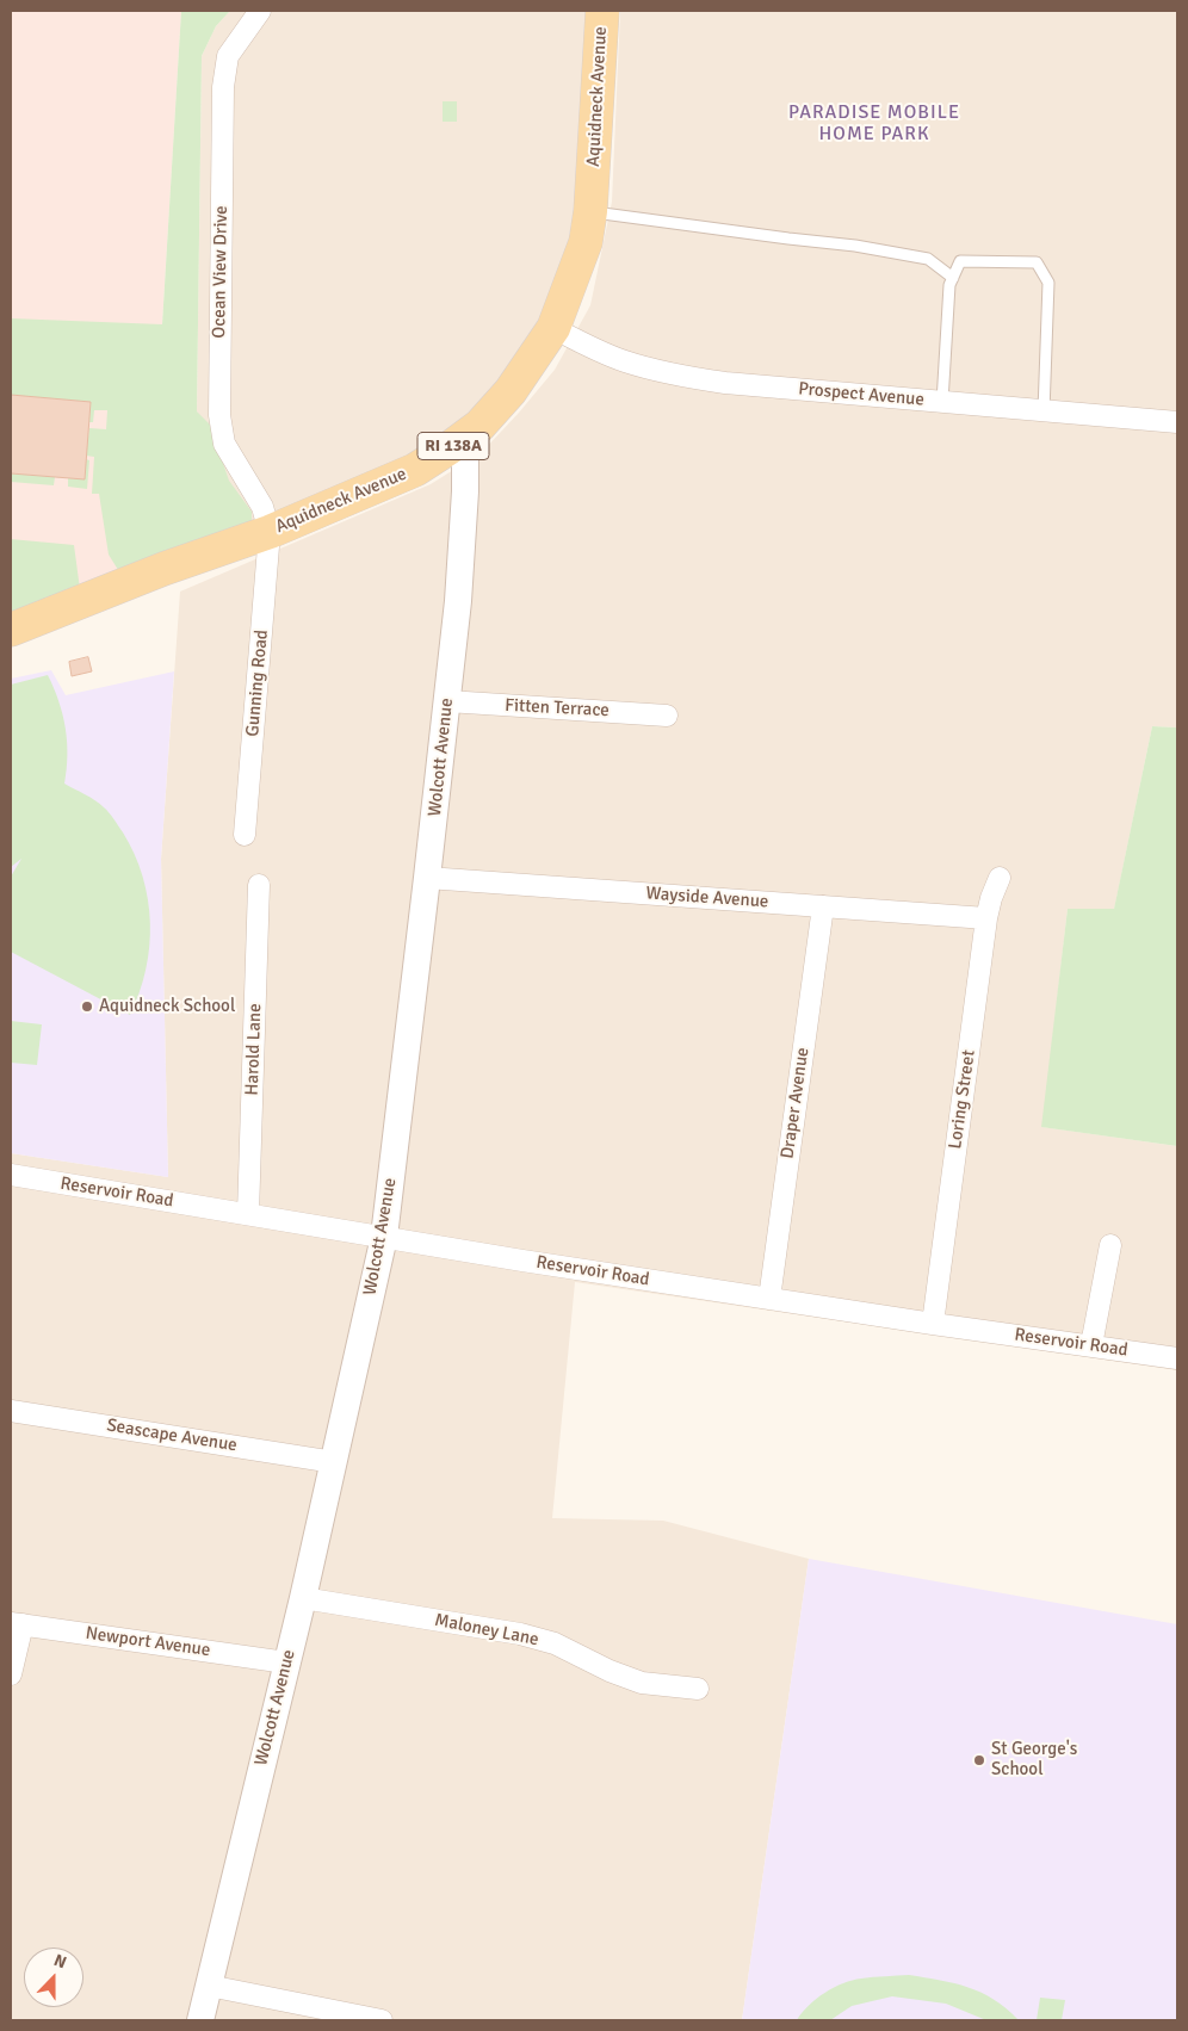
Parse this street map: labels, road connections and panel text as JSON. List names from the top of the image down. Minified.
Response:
{"streets":{"main road":["Aquidneck Avenue","RI 138A"],"street":["Ocean View Drive","Prospect Avenue","Gunning Road","Fitten Terrace","Wolcott Avenue","Wayside Avenue","Harold Lane","Loring Street","Draper Avenue","Reservoir Road","Seascape Avenue","Maloney Lane","Newport Avenue"]},"crossings":[["Aquidneck Avenue","Ocean View Drive"],["Aquidneck Avenue","Prospect Avenue"],["Aquidneck Avenue","Gunning Road"],["Aquidneck Avenue","Wolcott Avenue"],["Ocean View Drive","Gunning Road"],["Fitten Terrace","Wolcott Avenue"],["Wolcott Avenue","Wayside Avenue"],["Wolcott Avenue","Reservoir Road"],["Wolcott Avenue","Seascape Avenue"],["Wolcott Avenue","Maloney Lane"],["Wolcott Avenue","Newport Avenue"],["Wayside Avenue","Loring Street"],["Wayside Avenue","Draper Avenue"],["Harold Lane","Reservoir Road"],["Loring Street","Reservoir Road"],["Draper Avenue","Reservoir Road"]],"districts":["PARADISE MOBILE HOME PARK"],"places":["Aquidneck School","St George's School"],"north":"top"}
